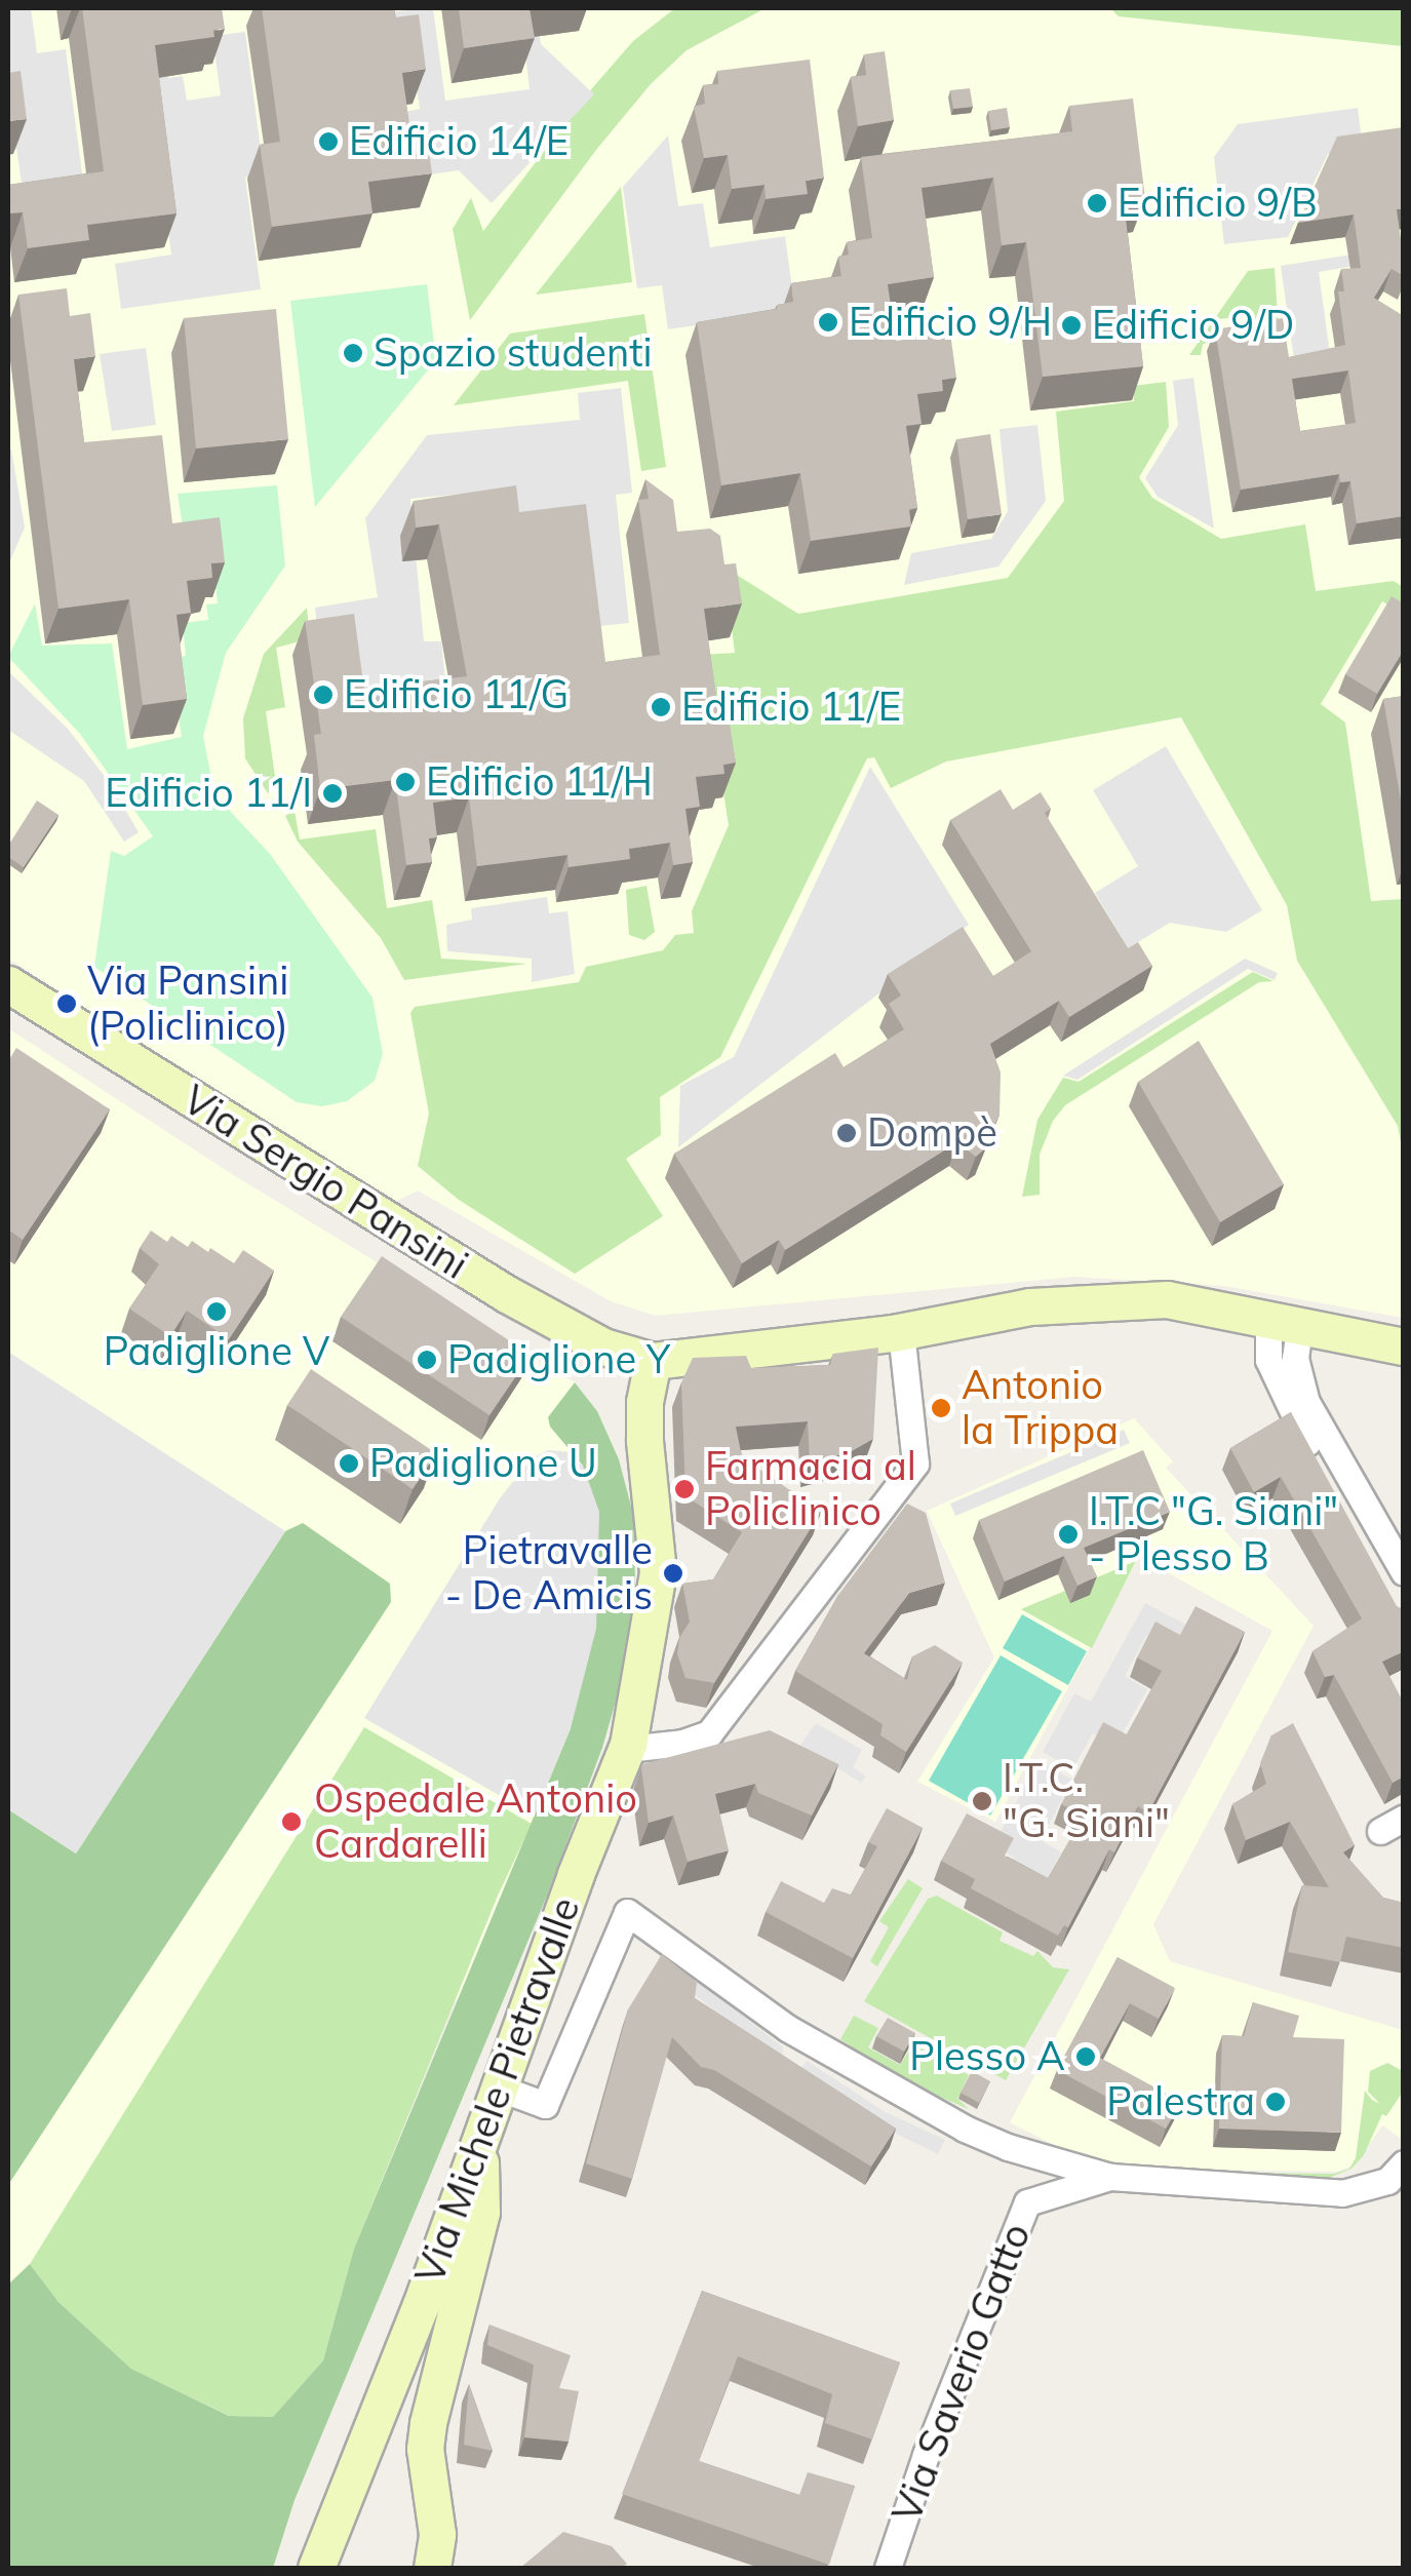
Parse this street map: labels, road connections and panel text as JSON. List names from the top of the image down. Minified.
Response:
{"streets":{"main road":["Via Sergio Pansini","Via Michele Pietravalle"],"street":["Via Saverio Gatto"]},"crossings":[["Via Sergio Pansini","Via Michele Pietravalle"]],"places":["Edificio 14/E","Edificio 9/B","Edificio 9/H","Edificio 9/D","Spazio studenti","Edificio 11/G","Edificio 11/E","Edificio 11/H","Edificio 11/I","Via Pansini (Policlinico)","Dompè","Padiglione V","Padiglione Y","Antonio la Trippa","Padiglione U","Farmacia al Policlinico","I.T.C \"G. Siani\" - Plesso B","Pietravalle - De Amicis","I.T.C. \"G. Siani\"","Ospedale Antonio Cardarelli","Plesso A","Palestra"]}
